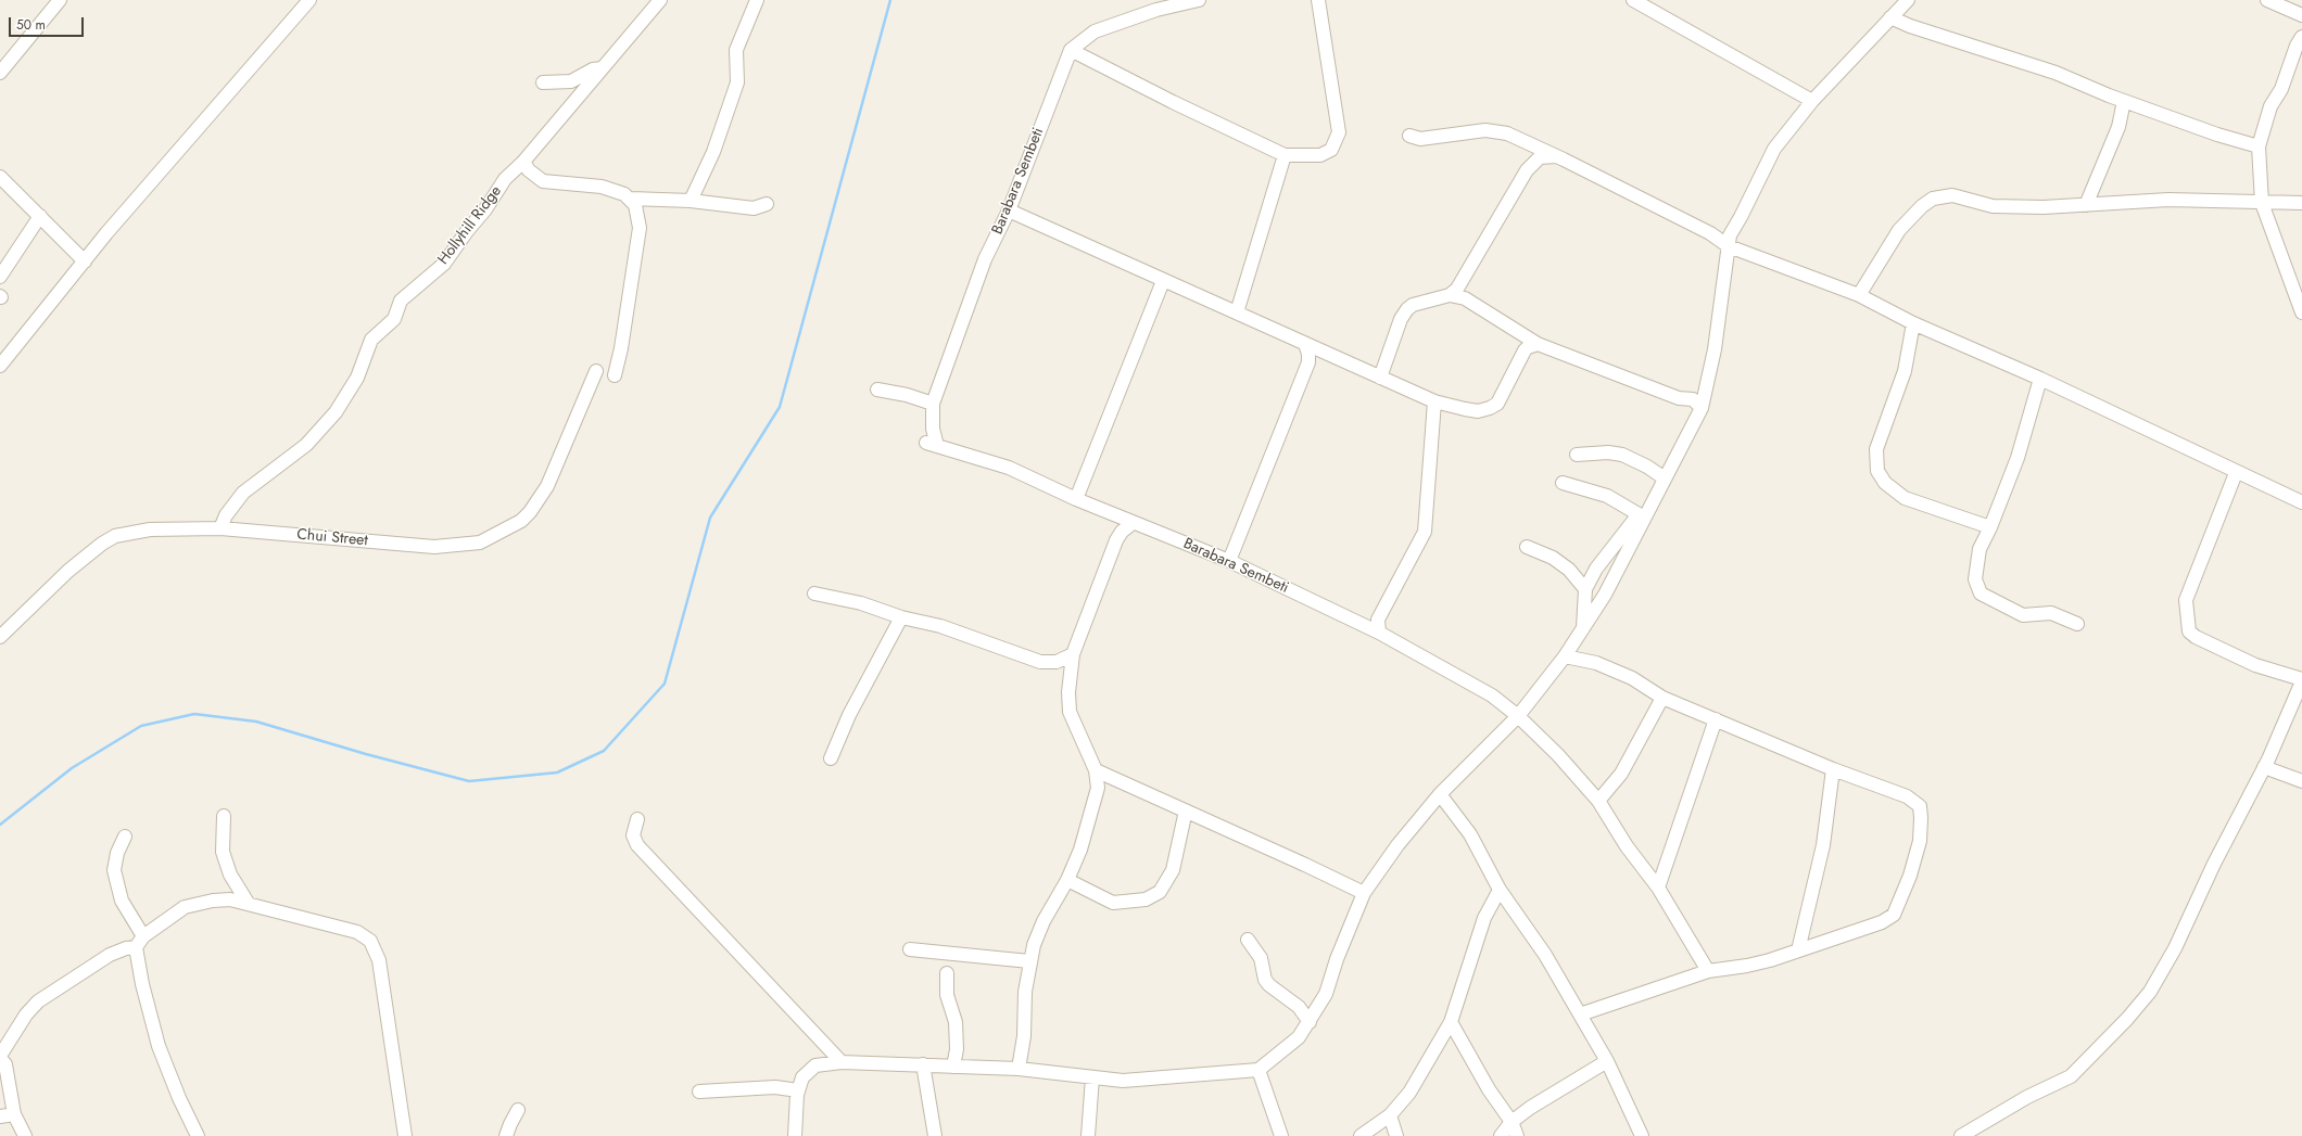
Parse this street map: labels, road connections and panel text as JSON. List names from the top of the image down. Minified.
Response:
{"streets":{"street":["Barabara Sembeti","Hollyhill Ridge","Chui Street"]},"crossings":[["Hollyhill Ridge","Chui Street"]],"scale_bar":"50 m"}
